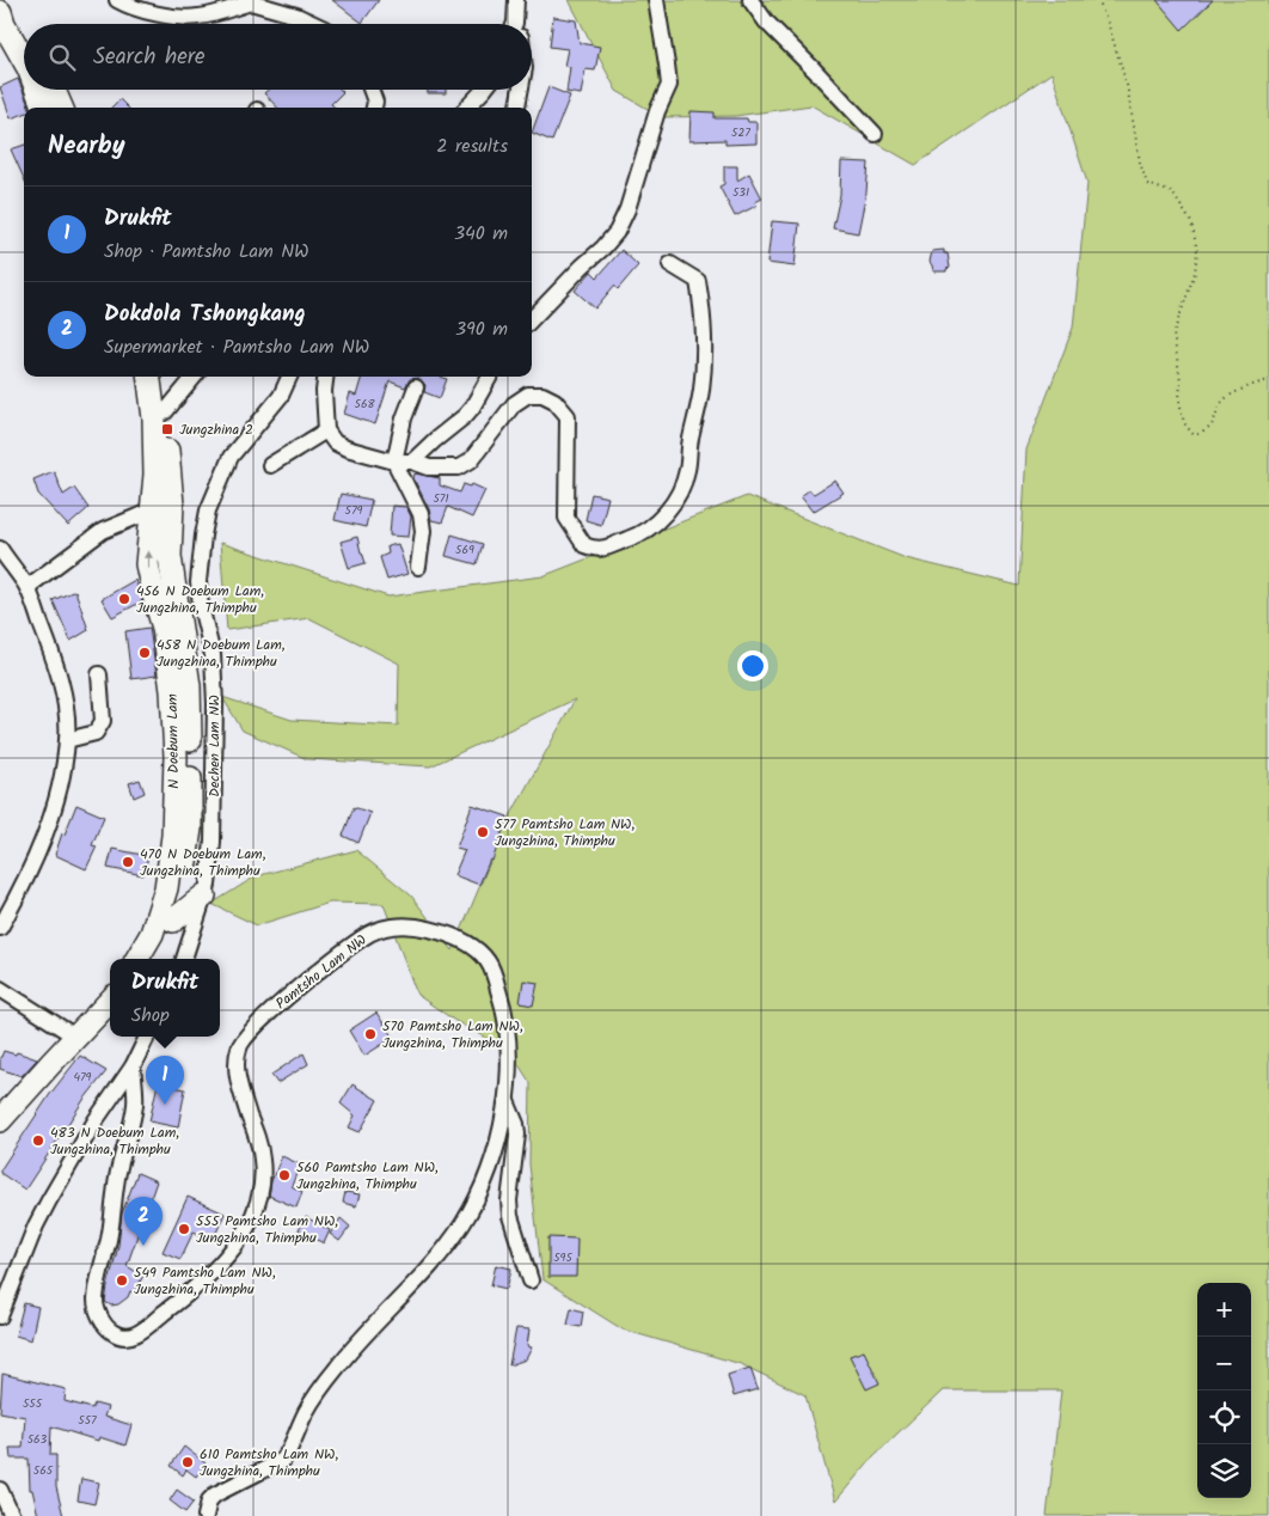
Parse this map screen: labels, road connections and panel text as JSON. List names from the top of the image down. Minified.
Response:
{"streets":{"main road":["N Doebum Lam"],"street":["Dechen Lam NW","Pamtsho Lam NW"]},"places":{"transit":["Jungzhina 2"],"other":["456 N Doebum Lam, Jungzhina, Thimphu","458 N Doebum Lam, Jungzhina, Thimphu","577 Pamtsho Lam NW, Jungzhina, Thimphu","470 N Doebum Lam, Jungzhina, Thimphu","570 Pamtsho Lam NW, Jungzhina, Thimphu","483 N Doebum Lam, Jungzhina, Thimphu","560 Pamtsho Lam NW, Jungzhina, Thimphu","555 Pamtsho Lam NW, Jungzhina, Thimphu","549 Pamtsho Lam NW, Jungzhina, Thimphu","610 Pamtsho Lam NW, Jungzhina, Thimphu"]},"house_numbers":["527","531","568","571","579","569","479","595","555","557","563","565"],"page":{"search":"Search here","heading":["Nearby","2 results"],"list":[{"mark":"1","name":"Drukfit","note":"Shop · Pamtsho Lam NW","value":"340 m"},{"mark":"2","name":"Dokdola Tshongkang","note":"Supermarket · Pamtsho Lam NW","value":"390 m"}],"popup":["Drukfit","Shop"],"pins":["1","2"],"map_buttons":["+","−"]}}
